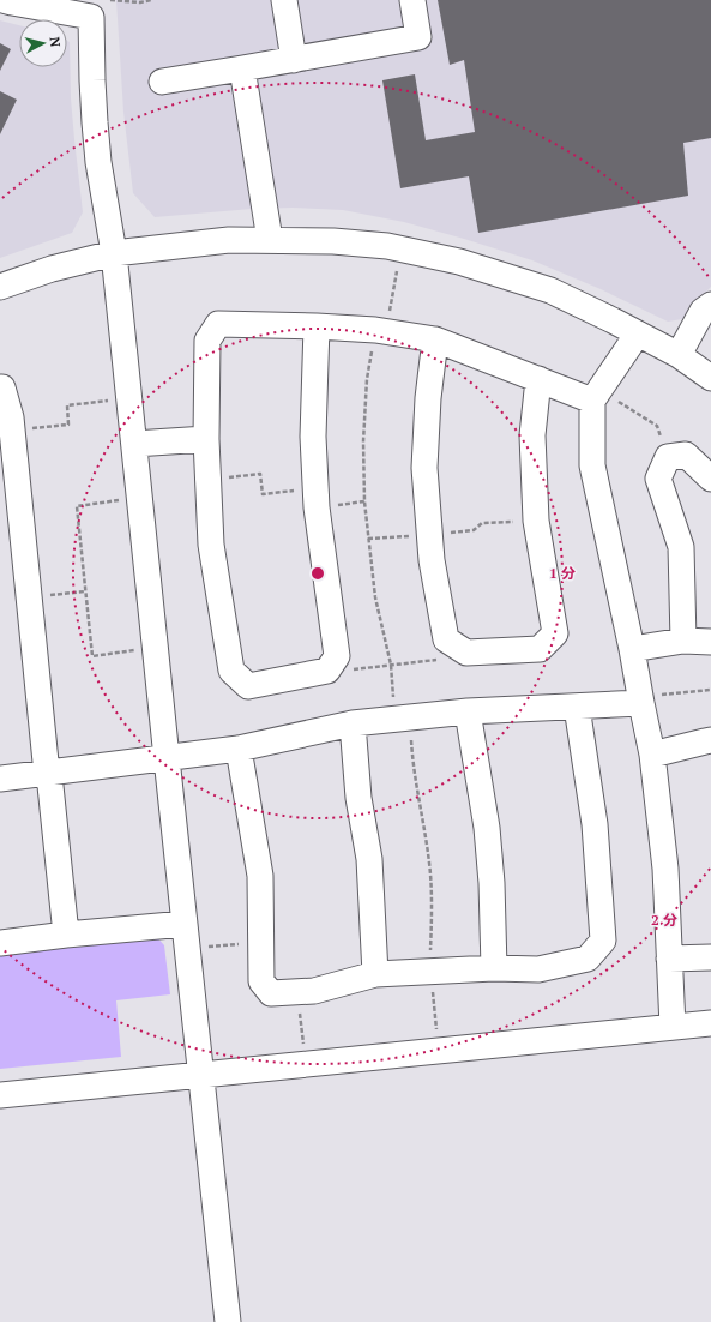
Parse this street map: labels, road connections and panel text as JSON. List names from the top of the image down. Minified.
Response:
{"north":"right","rings":["1 分","2 分"]}
